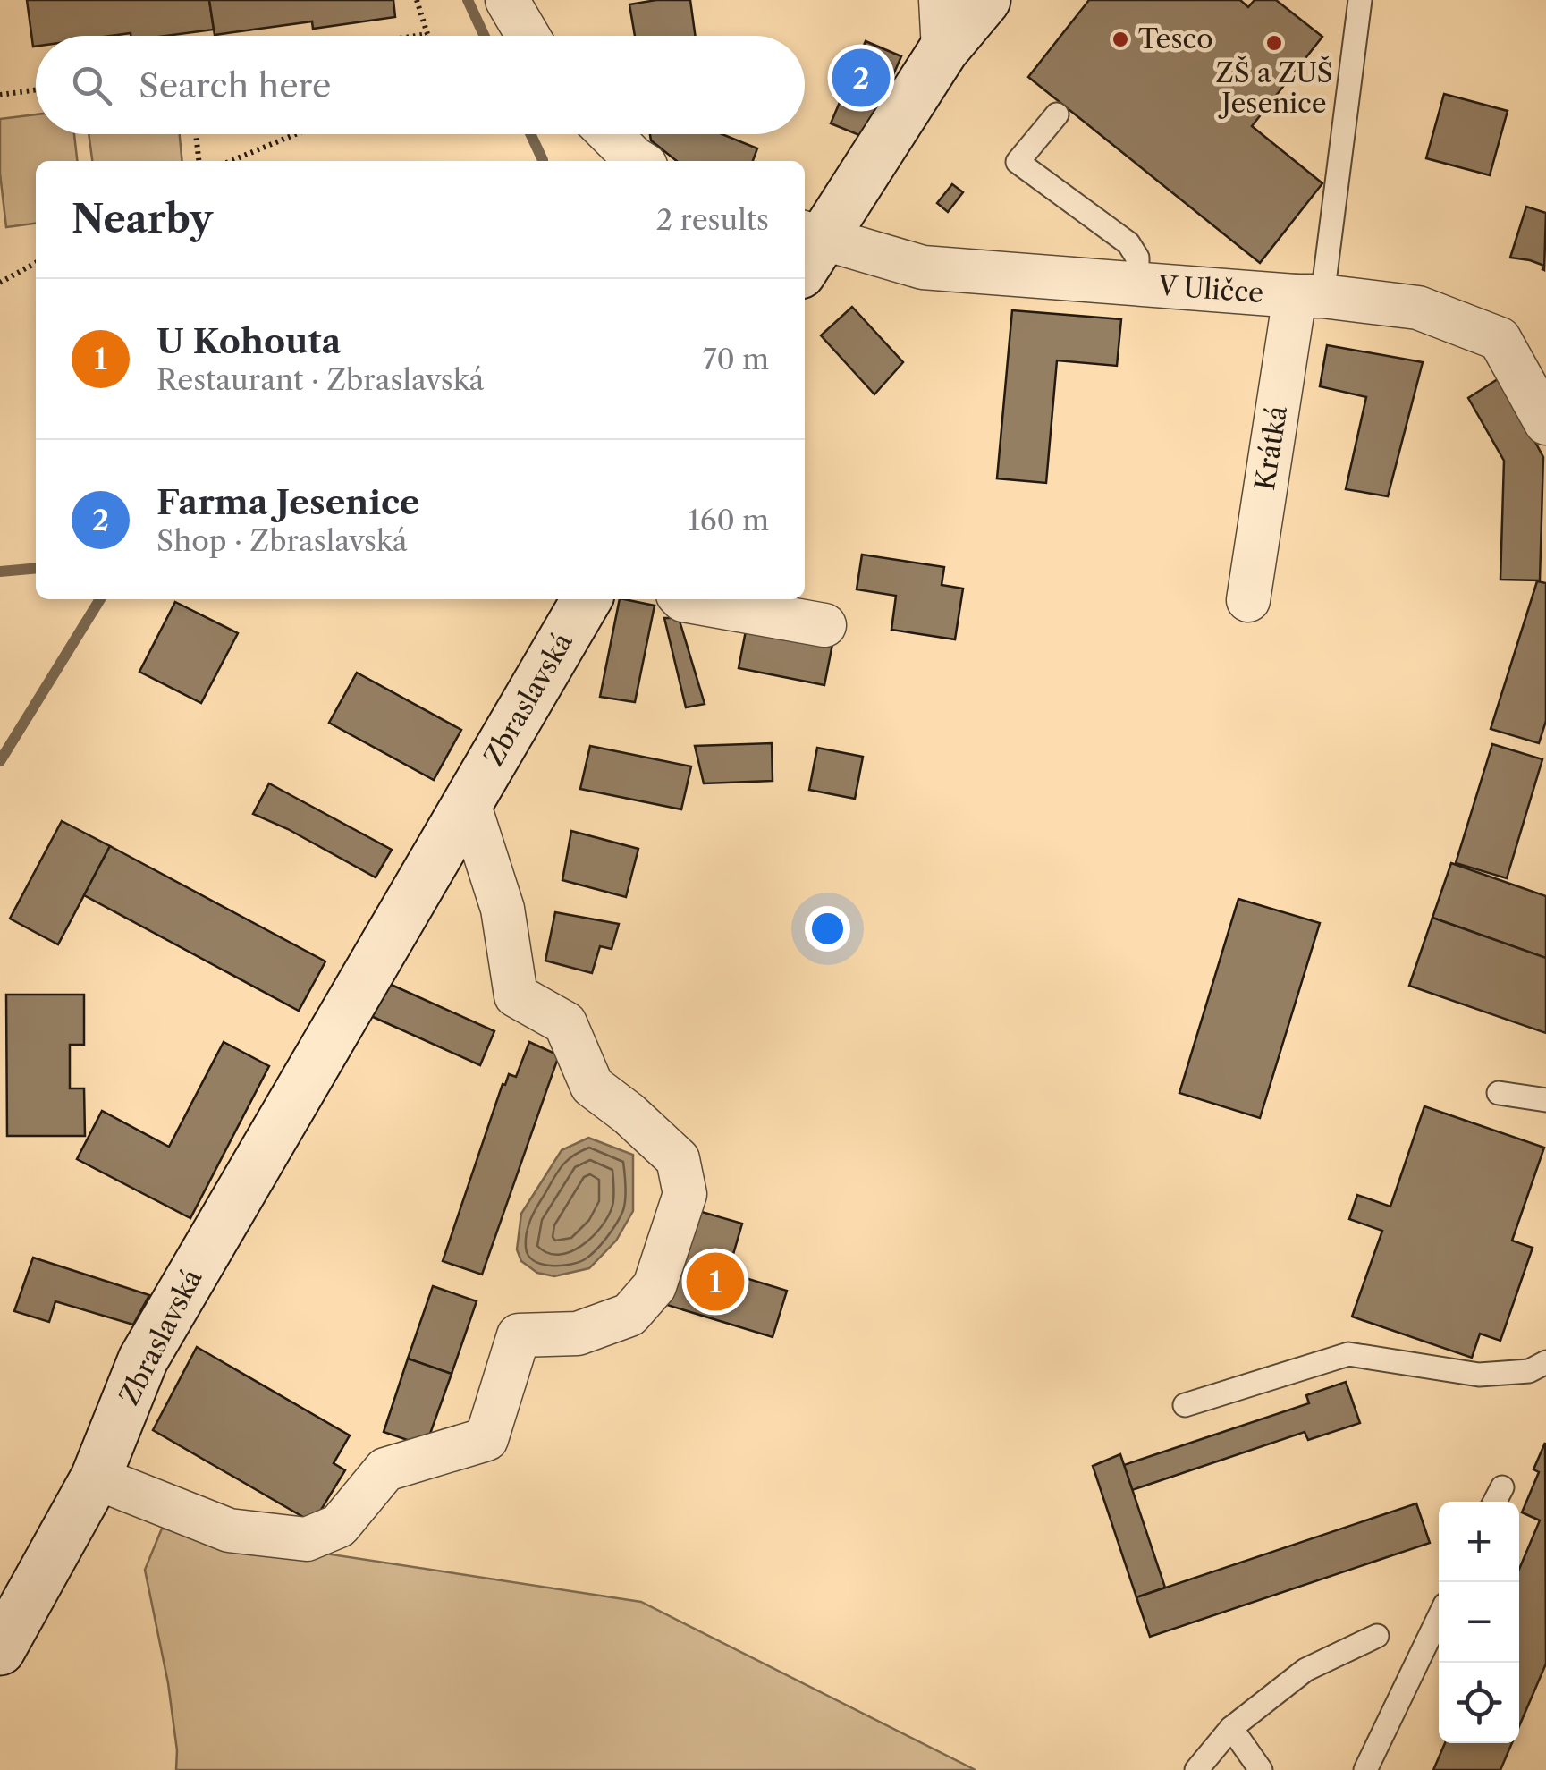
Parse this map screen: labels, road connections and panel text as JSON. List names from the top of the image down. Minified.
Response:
{"streets":{"main road":["Zbraslavská"],"street":["V Uličce","Krátká"]},"crossings":[["V Uličce","Krátká"]],"places":["Tesco","ZŠ a ZUŠ Jesenice"],"page":{"search":"Search here","pins":["2","1"],"heading":["Nearby","2 results"],"list":[{"mark":"1","name":"U Kohouta","note":"Restaurant · Zbraslavská","value":"70 m"},{"mark":"2","name":"Farma Jesenice","note":"Shop · Zbraslavská","value":"160 m"}],"map_buttons":["+","−"]}}
